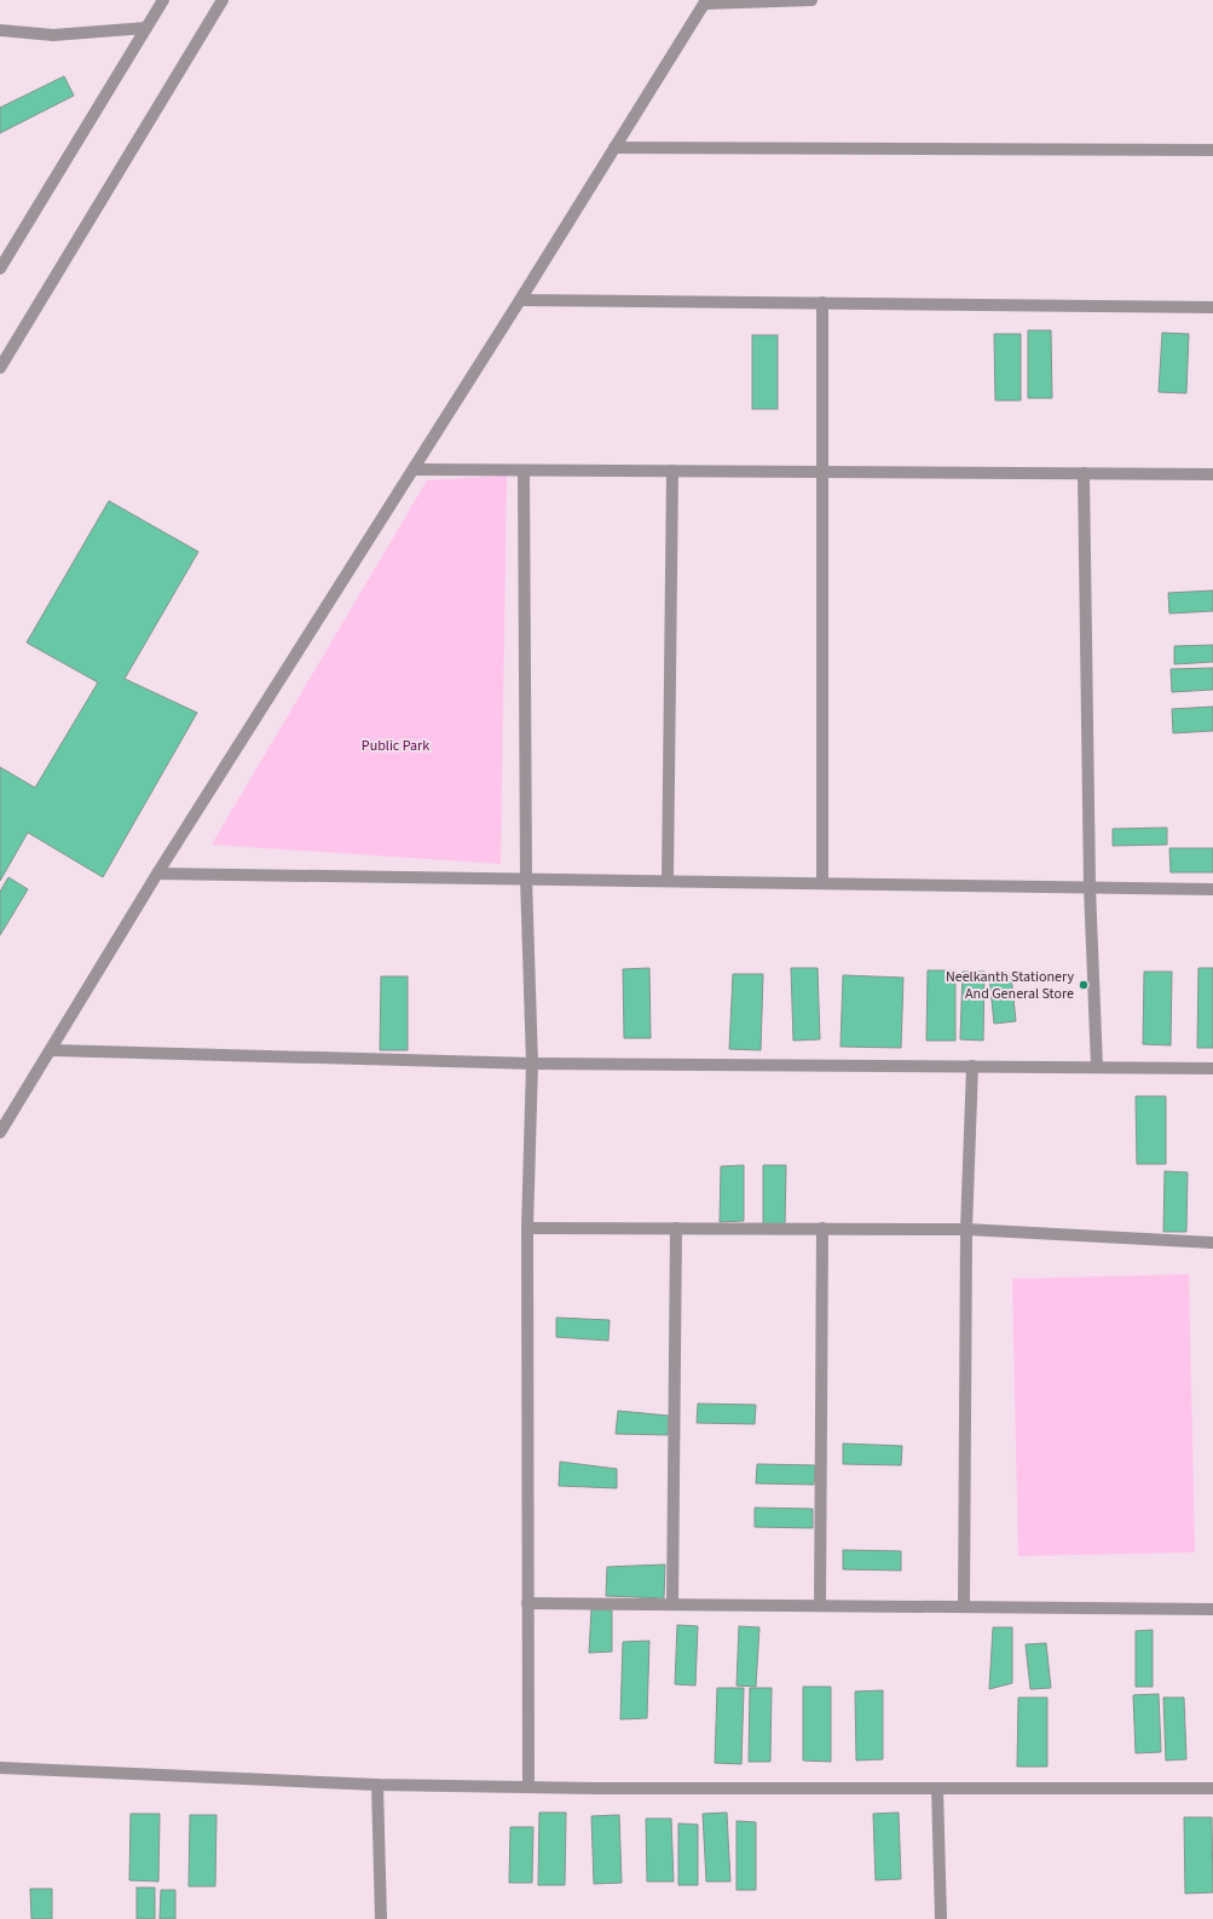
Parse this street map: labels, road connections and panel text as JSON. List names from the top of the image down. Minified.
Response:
{"parks":["Public Park"],"places":["Neelkanth Stationery And General Store"]}
